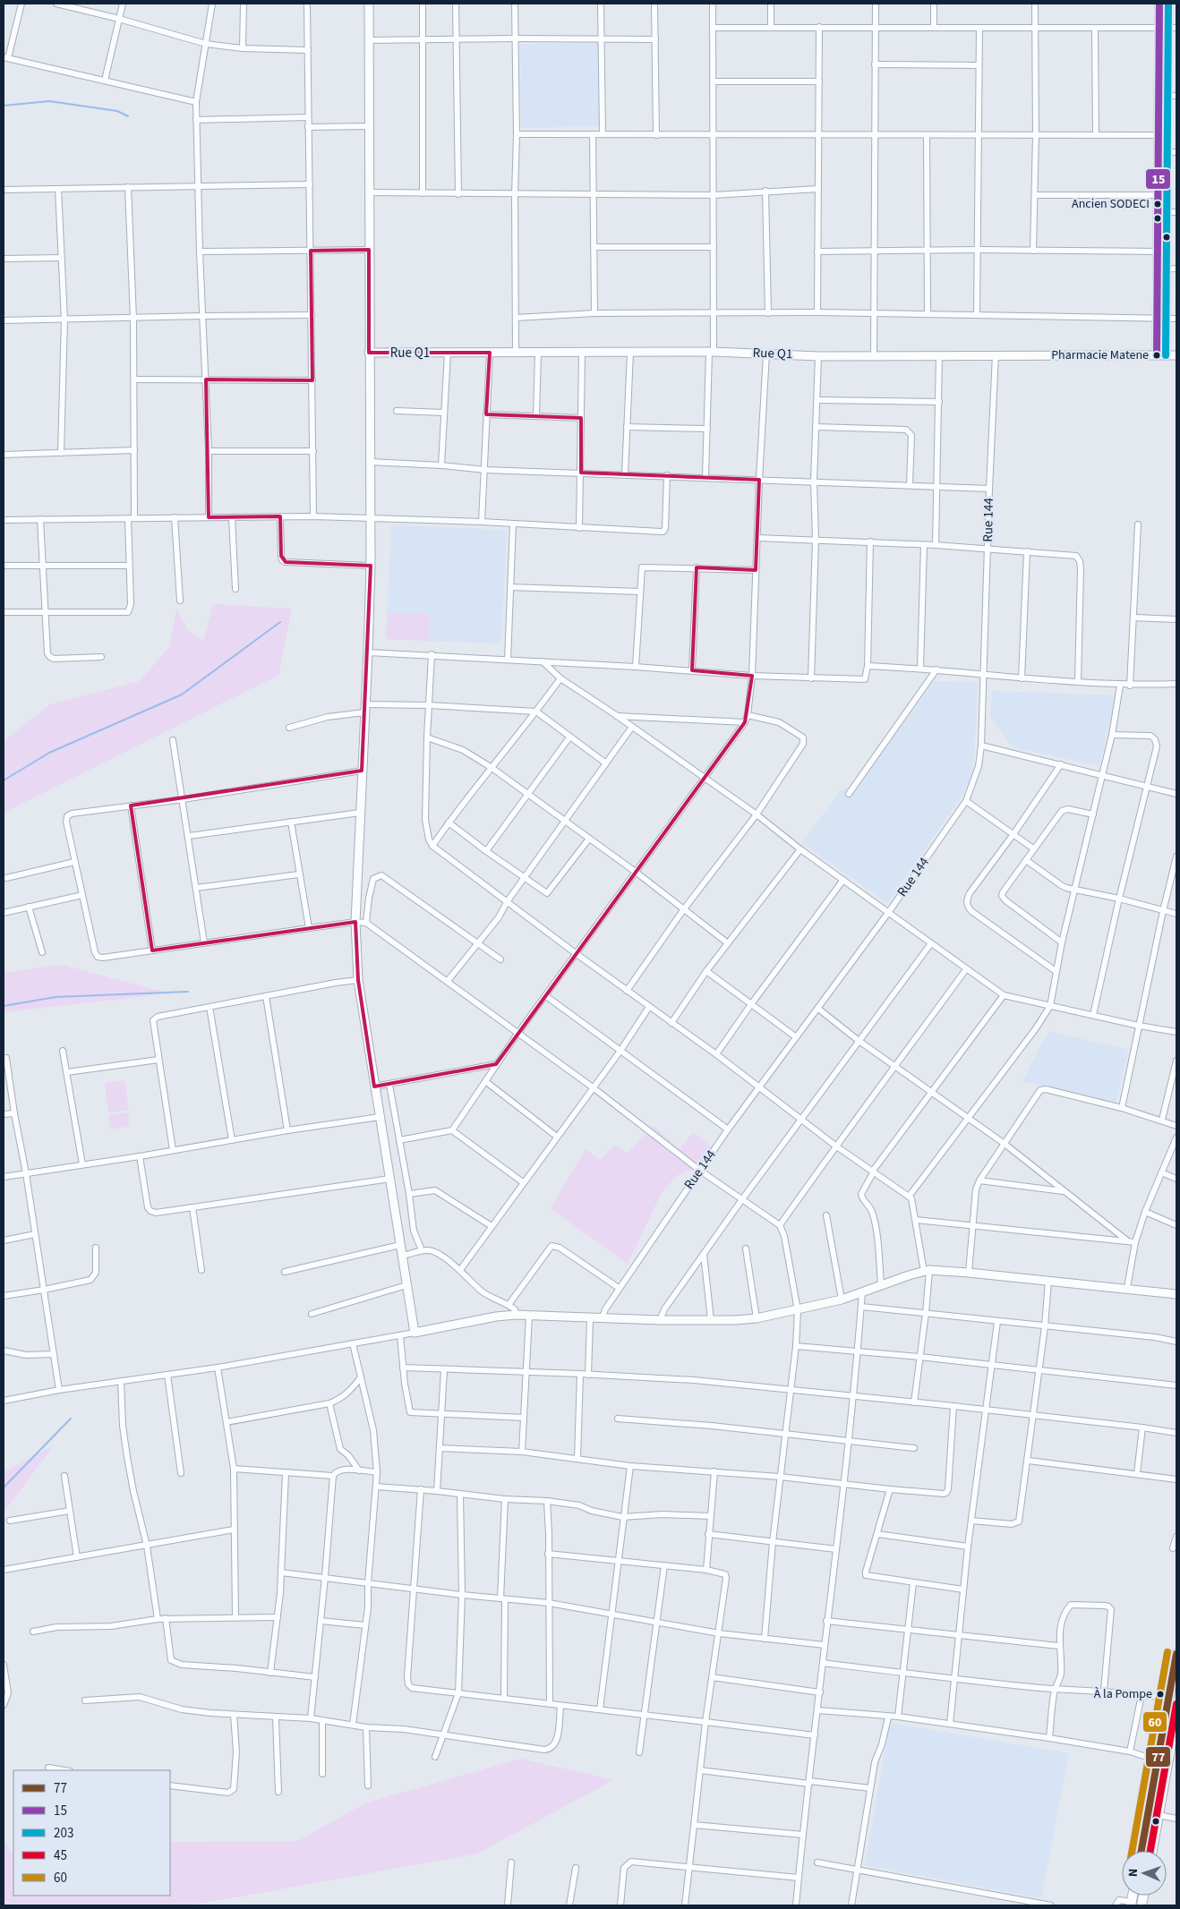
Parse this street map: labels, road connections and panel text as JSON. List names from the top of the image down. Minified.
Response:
{"streets":{"street":["Rue Q1","Rue 144"]},"crossings":[["Rue Q1","Rue 144"]],"places":["Ancien SODECI","Pharmacie Matene","À la Pompe"],"lines":["transit line 15","transit line 203","transit line 60","transit line 77","transit line 45"],"legend":["77","15","203","45","60"],"north":"left"}
